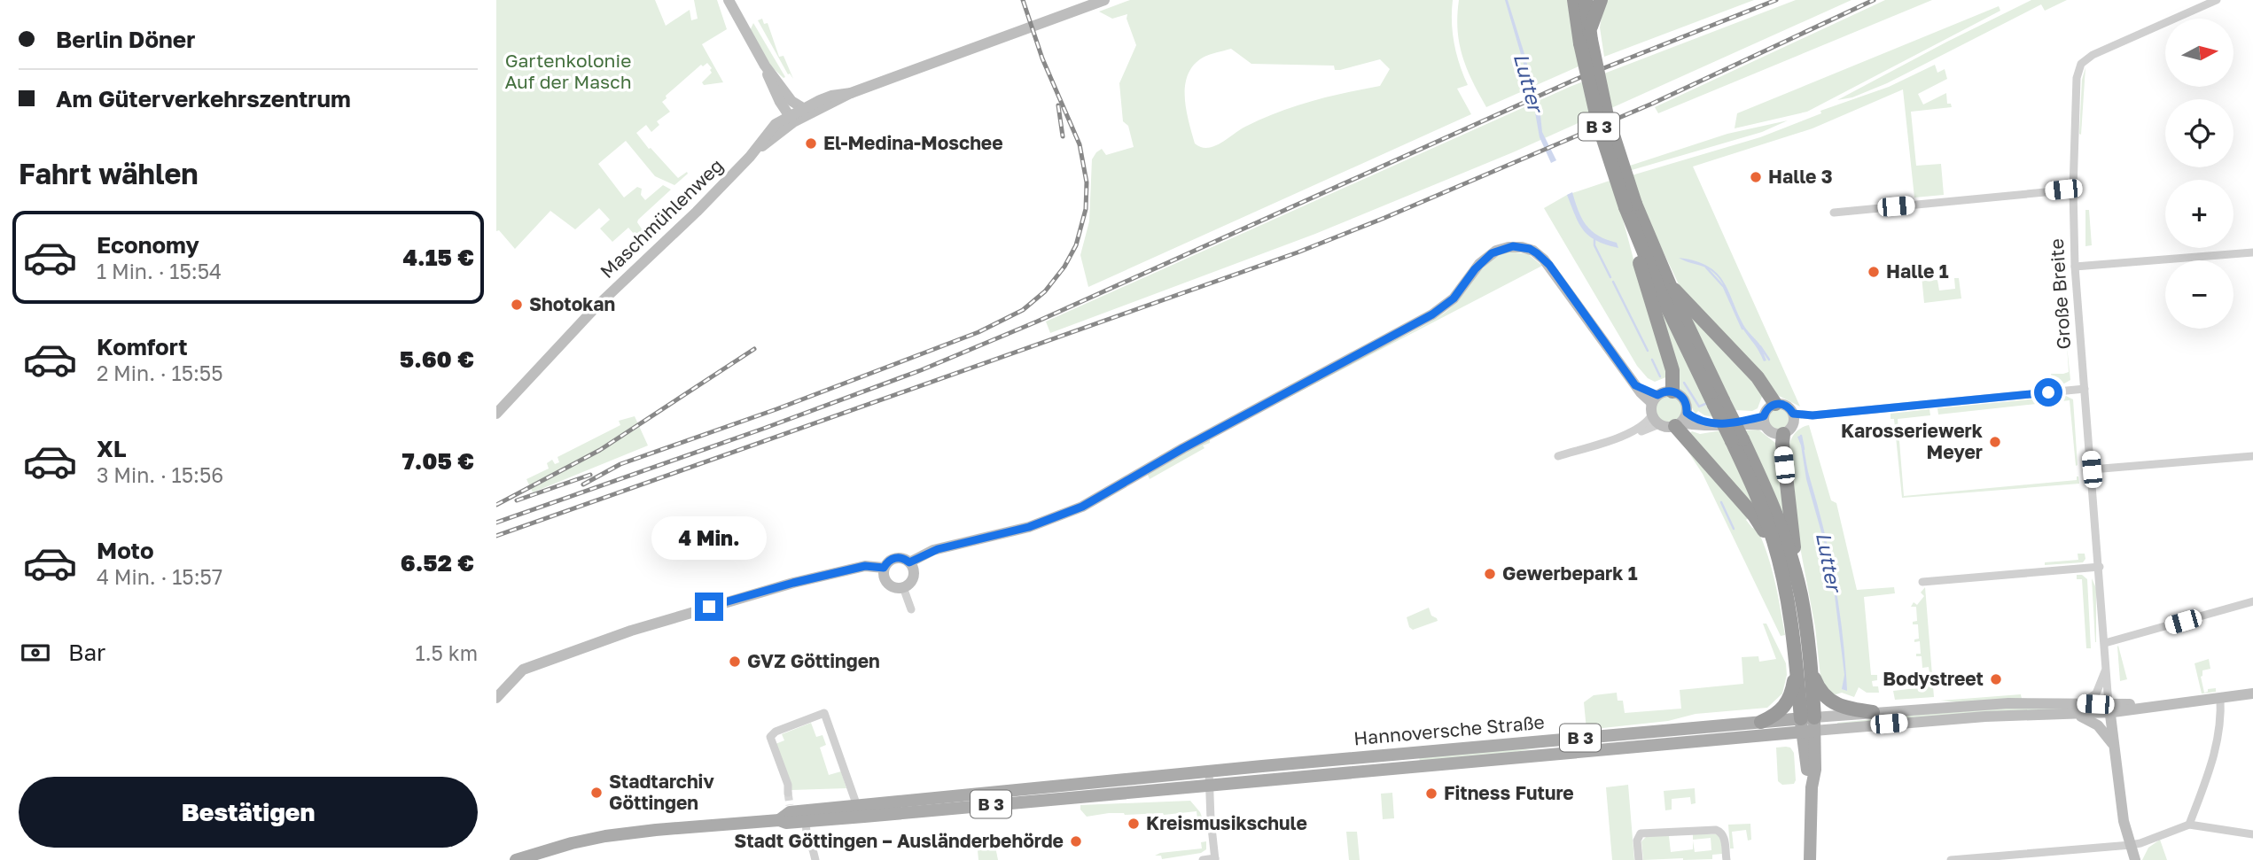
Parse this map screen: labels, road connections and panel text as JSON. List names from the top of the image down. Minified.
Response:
{"streets":{"highway":["B 3"],"main road":["Hannoversche Straße"],"street":["Maschmühlenweg","Große Breite"]},"crossings":[["B 3","Hannoversche Straße"],["Große Breite","Hannoversche Straße"]],"water":["Lutter"],"parks":["Gartenkolonie Auf der Masch"],"places":["El-Medina-Moschee","Halle 3","Halle 1","Shotokan","Karosseriewerk Meyer","Gewerbepark 1","GVZ Göttingen","Bodystreet","Stadtarchiv Göttingen","Fitness Future","Kreismusikschule","Stadt Göttingen – Ausländerbehörde"],"north":"right","page":{"banner":["Berlin Döner","Am Güterverkehrszentrum"],"map_buttons":["+","−"],"heading":"Fahrt wählen","list":[{"name":"Economy","note":"1 Min. · 15:54","value":"4.15 €"},{"name":"Komfort","note":"2 Min. · 15:55","value":"5.60 €"},{"name":"XL","note":"3 Min. · 15:56","value":"7.05 €"},{"name":"Moto","note":"4 Min. · 15:57","value":"6.52 €"}],"bubble":"4 Min.","pay":["Bar","1.5 km"],"buttons":"Bestätigen"}}
